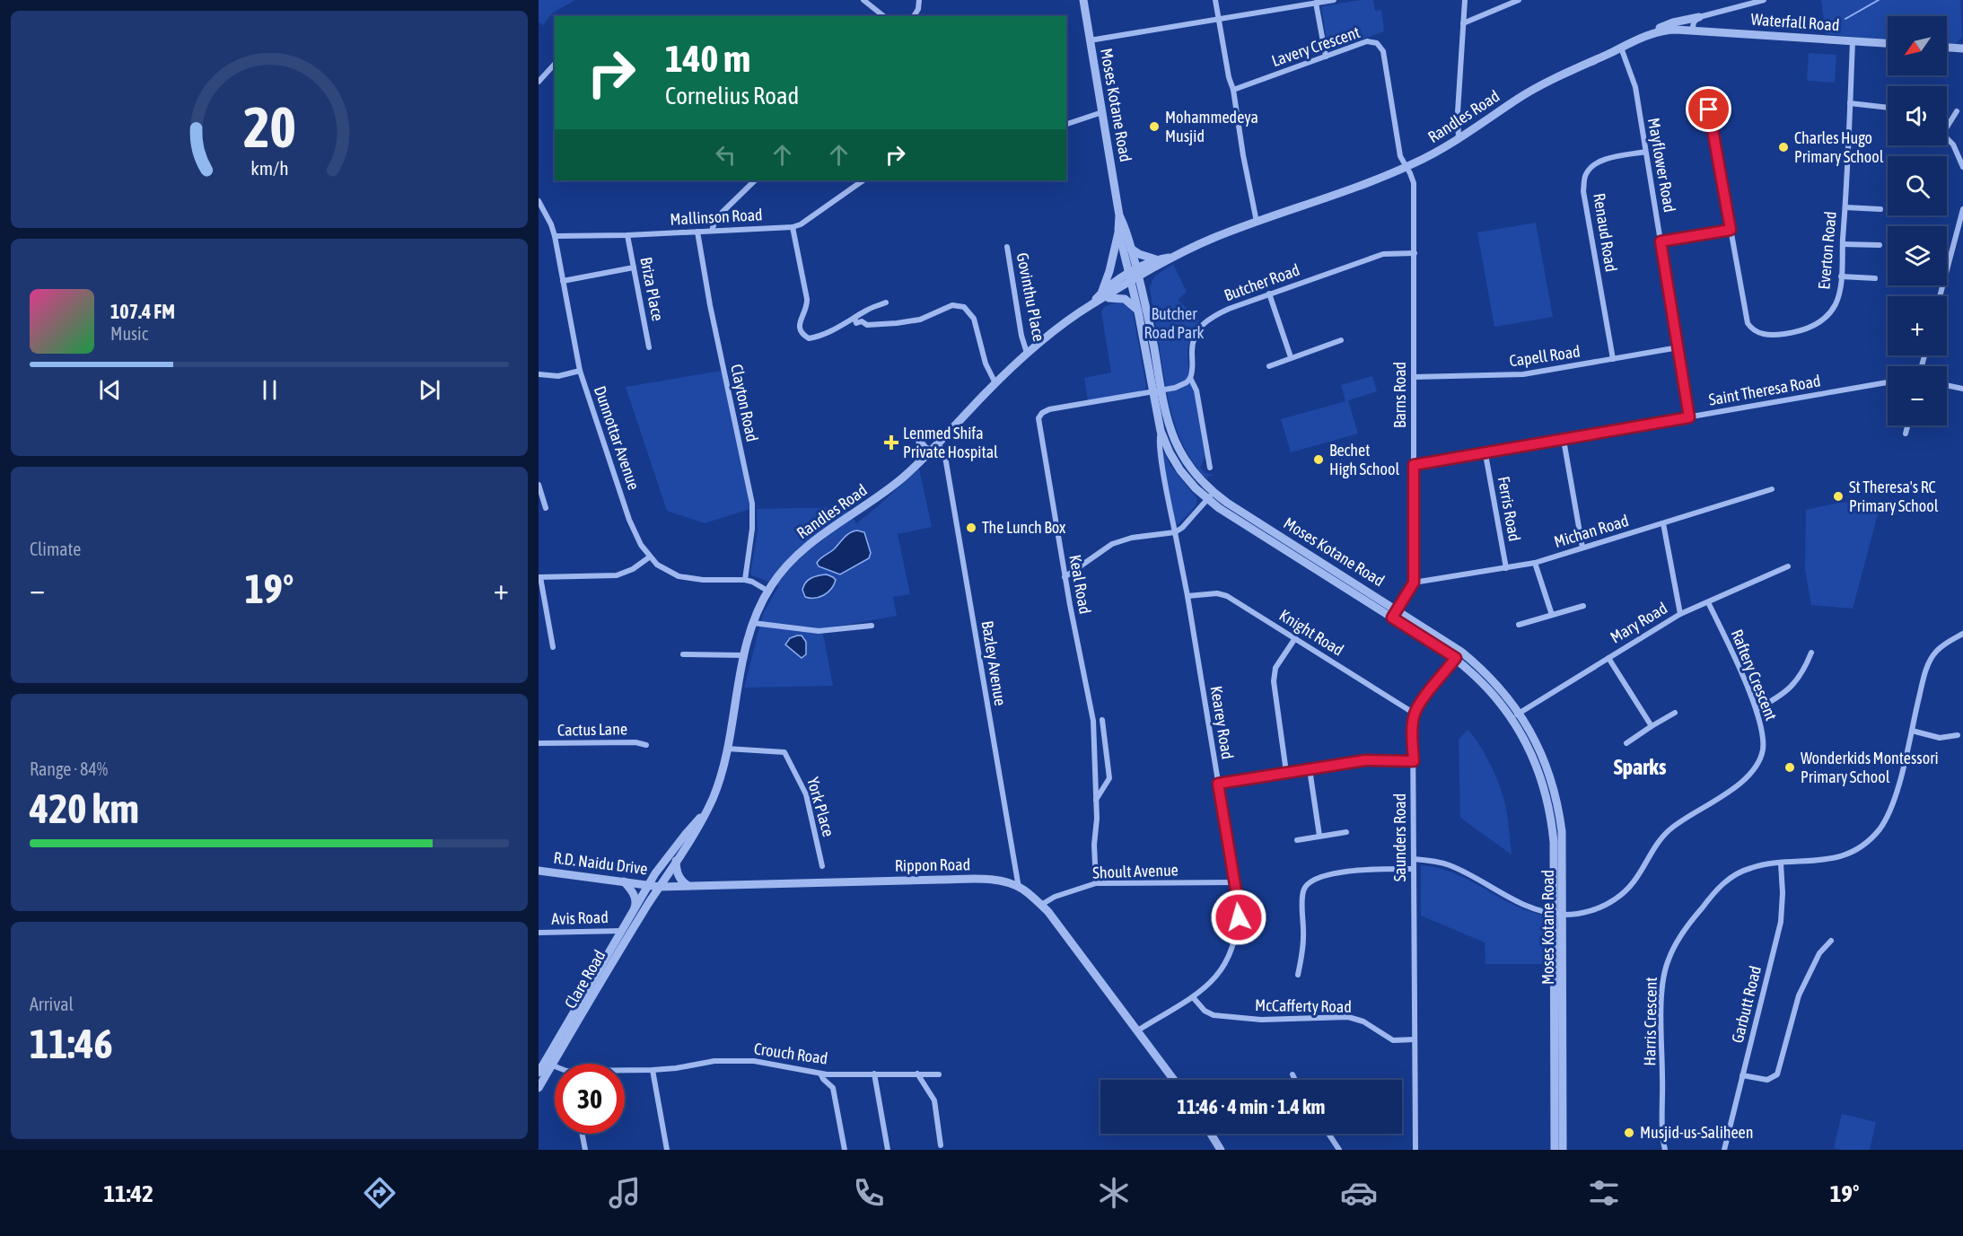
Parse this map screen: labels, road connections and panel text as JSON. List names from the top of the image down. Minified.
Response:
{"streets":{"street":["Waterfall Road","Lavery Crescent","Moses Kotane Road","Randles Road","Mayflower Road","Mallinson Road","Renaud Road","Everton Road","Butcher Road","Briza Place","Govinthu Place","Capell Road","Saint Theresa Road","Barns Road","Clayton Road","Dunnottar Avenue","Ferris Road","Michan Road","Keal Road","Mary Road","Knight Road","Bazley Avenue","Raftery Crescent","Kearey Road","Cactus Lane","York Place","Saunders Road","R.D. Naidu Drive","Rippon Road","Shoult Avenue","Avis Road","Clare Road","Garbutt Road","McCafferty Road","Harris Crescent","Crouch Road"]},"crossings":[["Waterfall Road","Randles Road"],["Waterfall Road","Everton Road"],["Lavery Crescent","Randles Road"],["Lavery Crescent","Barns Road"],["Moses Kotane Road","Randles Road"],["Moses Kotane Road","Keal Road"],["Moses Kotane Road","Mary Road"],["Moses Kotane Road","Raftery Crescent"],["Moses Kotane Road","Kearey Road"],["Randles Road","Mayflower Road"],["Randles Road","Govinthu Place"],["Randles Road","Barns Road"],["Randles Road","Dunnottar Avenue"],["Randles Road","Bazley Avenue"],["Randles Road","York Place"],["Randles Road","R.D. Naidu Drive"],["Randles Road","Rippon Road"],["Randles Road","Clare Road"],["Mayflower Road","Renaud Road"],["Mayflower Road","Capell Road"],["Mayflower Road","Saint Theresa Road"],["Mallinson Road","Briza Place"],["Mallinson Road","Clayton Road"],["Mallinson Road","Dunnottar Avenue"],["Renaud Road","Capell Road"],["Butcher Road","Barns Road"],["Butcher Road","Keal Road"],["Capell Road","Barns Road"],["Saint Theresa Road","Barns Road"],["Saint Theresa Road","Ferris Road"],["Barns Road","Michan Road"],["Clayton Road","Dunnottar Avenue"],["Ferris Road","Michan Road"],["Keal Road","Shoult Avenue"],["Mary Road","Raftery Crescent"],["Knight Road","Kearey Road"],["Knight Road","Saunders Road"],["Bazley Avenue","Rippon Road"],["Raftery Crescent","Saunders Road"],["Kearey Road","Rippon Road"],["Kearey Road","Shoult Avenue"],["Kearey Road","McCafferty Road"],["Saunders Road","McCafferty Road"],["R.D. Naidu Drive","Rippon Road"],["R.D. Naidu Drive","Clare Road"],["Rippon Road","Shoult Avenue"],["Rippon Road","Clare Road"],["Avis Road","Clare Road"],["Clare Road","Crouch Road"],["Garbutt Road","Harris Crescent"]],"districts":["Sparks"],"parks":["Butcher Road Park"],"places":{"other":["Mohammedeya Musjid","Charles Hugo Primary School","Bechet High School","St Theresa's RC Primary School","The Lunch Box","Wonderkids Montessori Primary School","Musjid-us-Saliheen"],"health":["Lenmed Shifa Private Hospital"]},"north":"bottom left","page":{"map_buttons":["+","−"],"turn":["140 m","Cornelius Road"],"song":["107.4 FM","Music"],"tile":["Climate",["Range · 84%","420 km"],["Arrival","11:46"]],"heat":["−","19°","+"],"limit":"30","trip":"11:46 · 4 min · 1.4 km","tabs":["11:42","19°"],"gauge":["20","km/h"]}}
